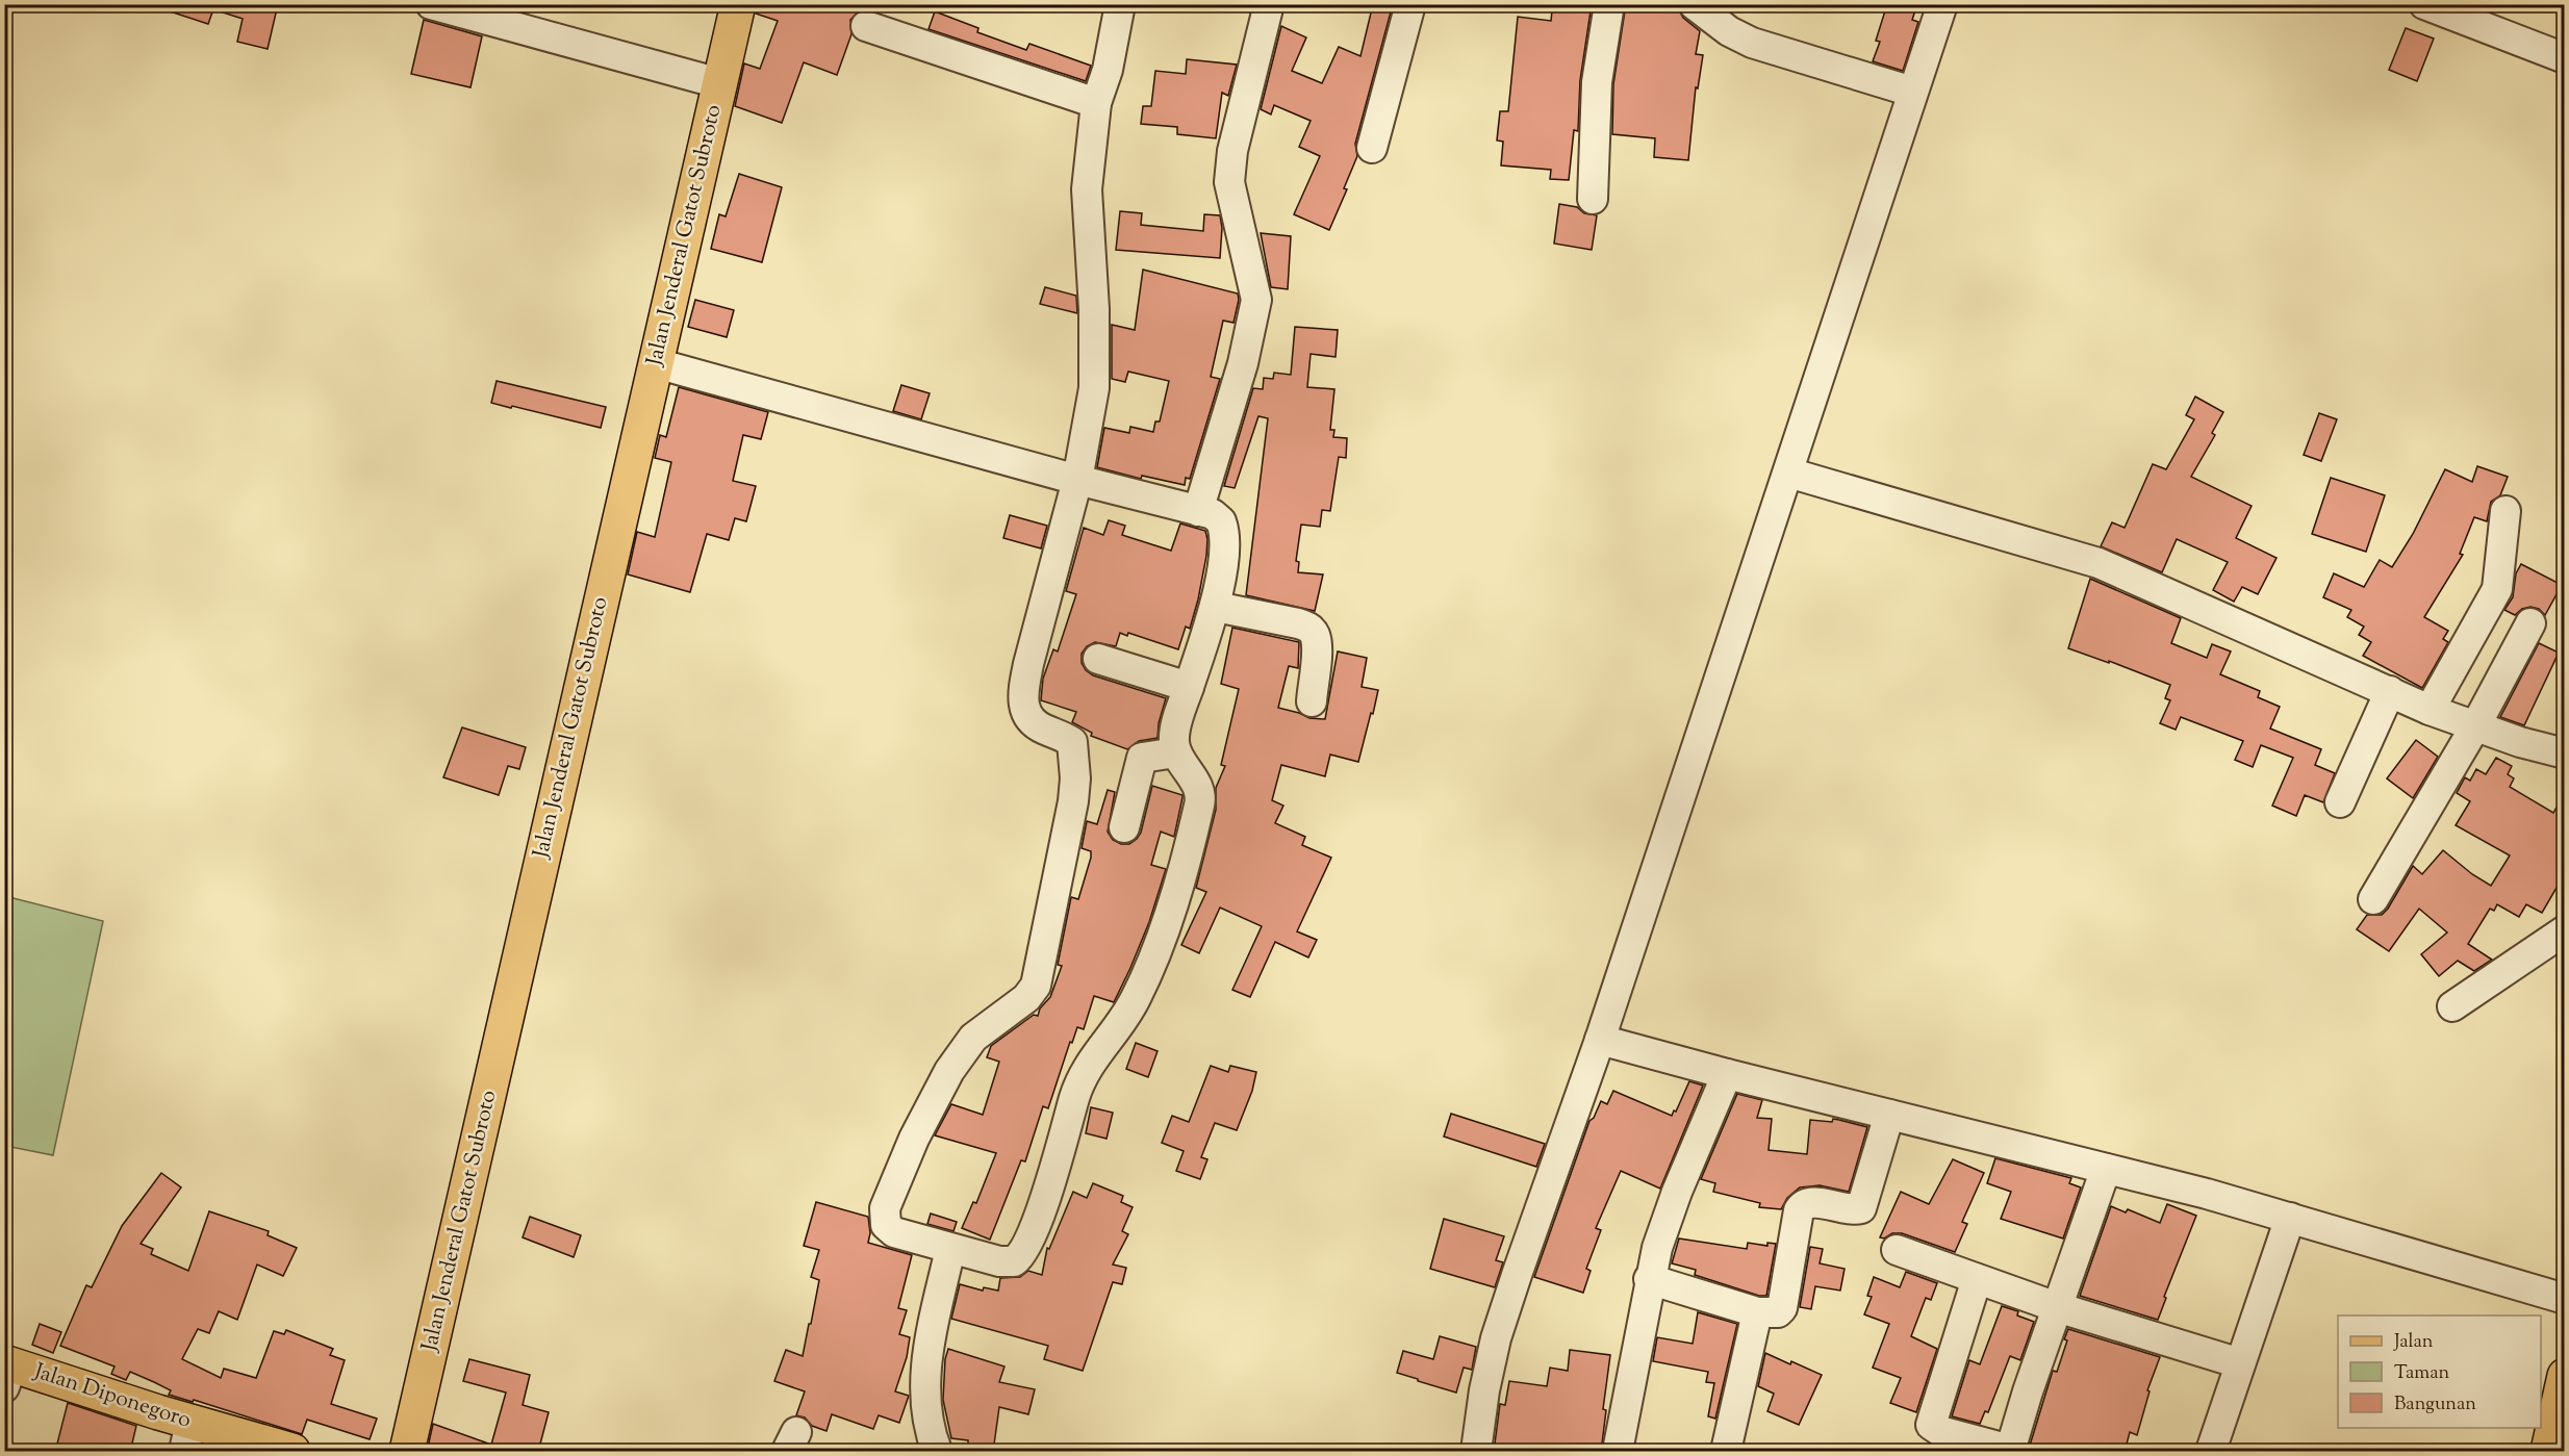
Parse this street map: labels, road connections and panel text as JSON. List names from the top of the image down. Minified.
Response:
{"streets":{"main road":["Jalan Jenderal Gatot Subroto","Jalan Diponegoro"]},"legend":["Jalan","Taman","Bangunan"]}
